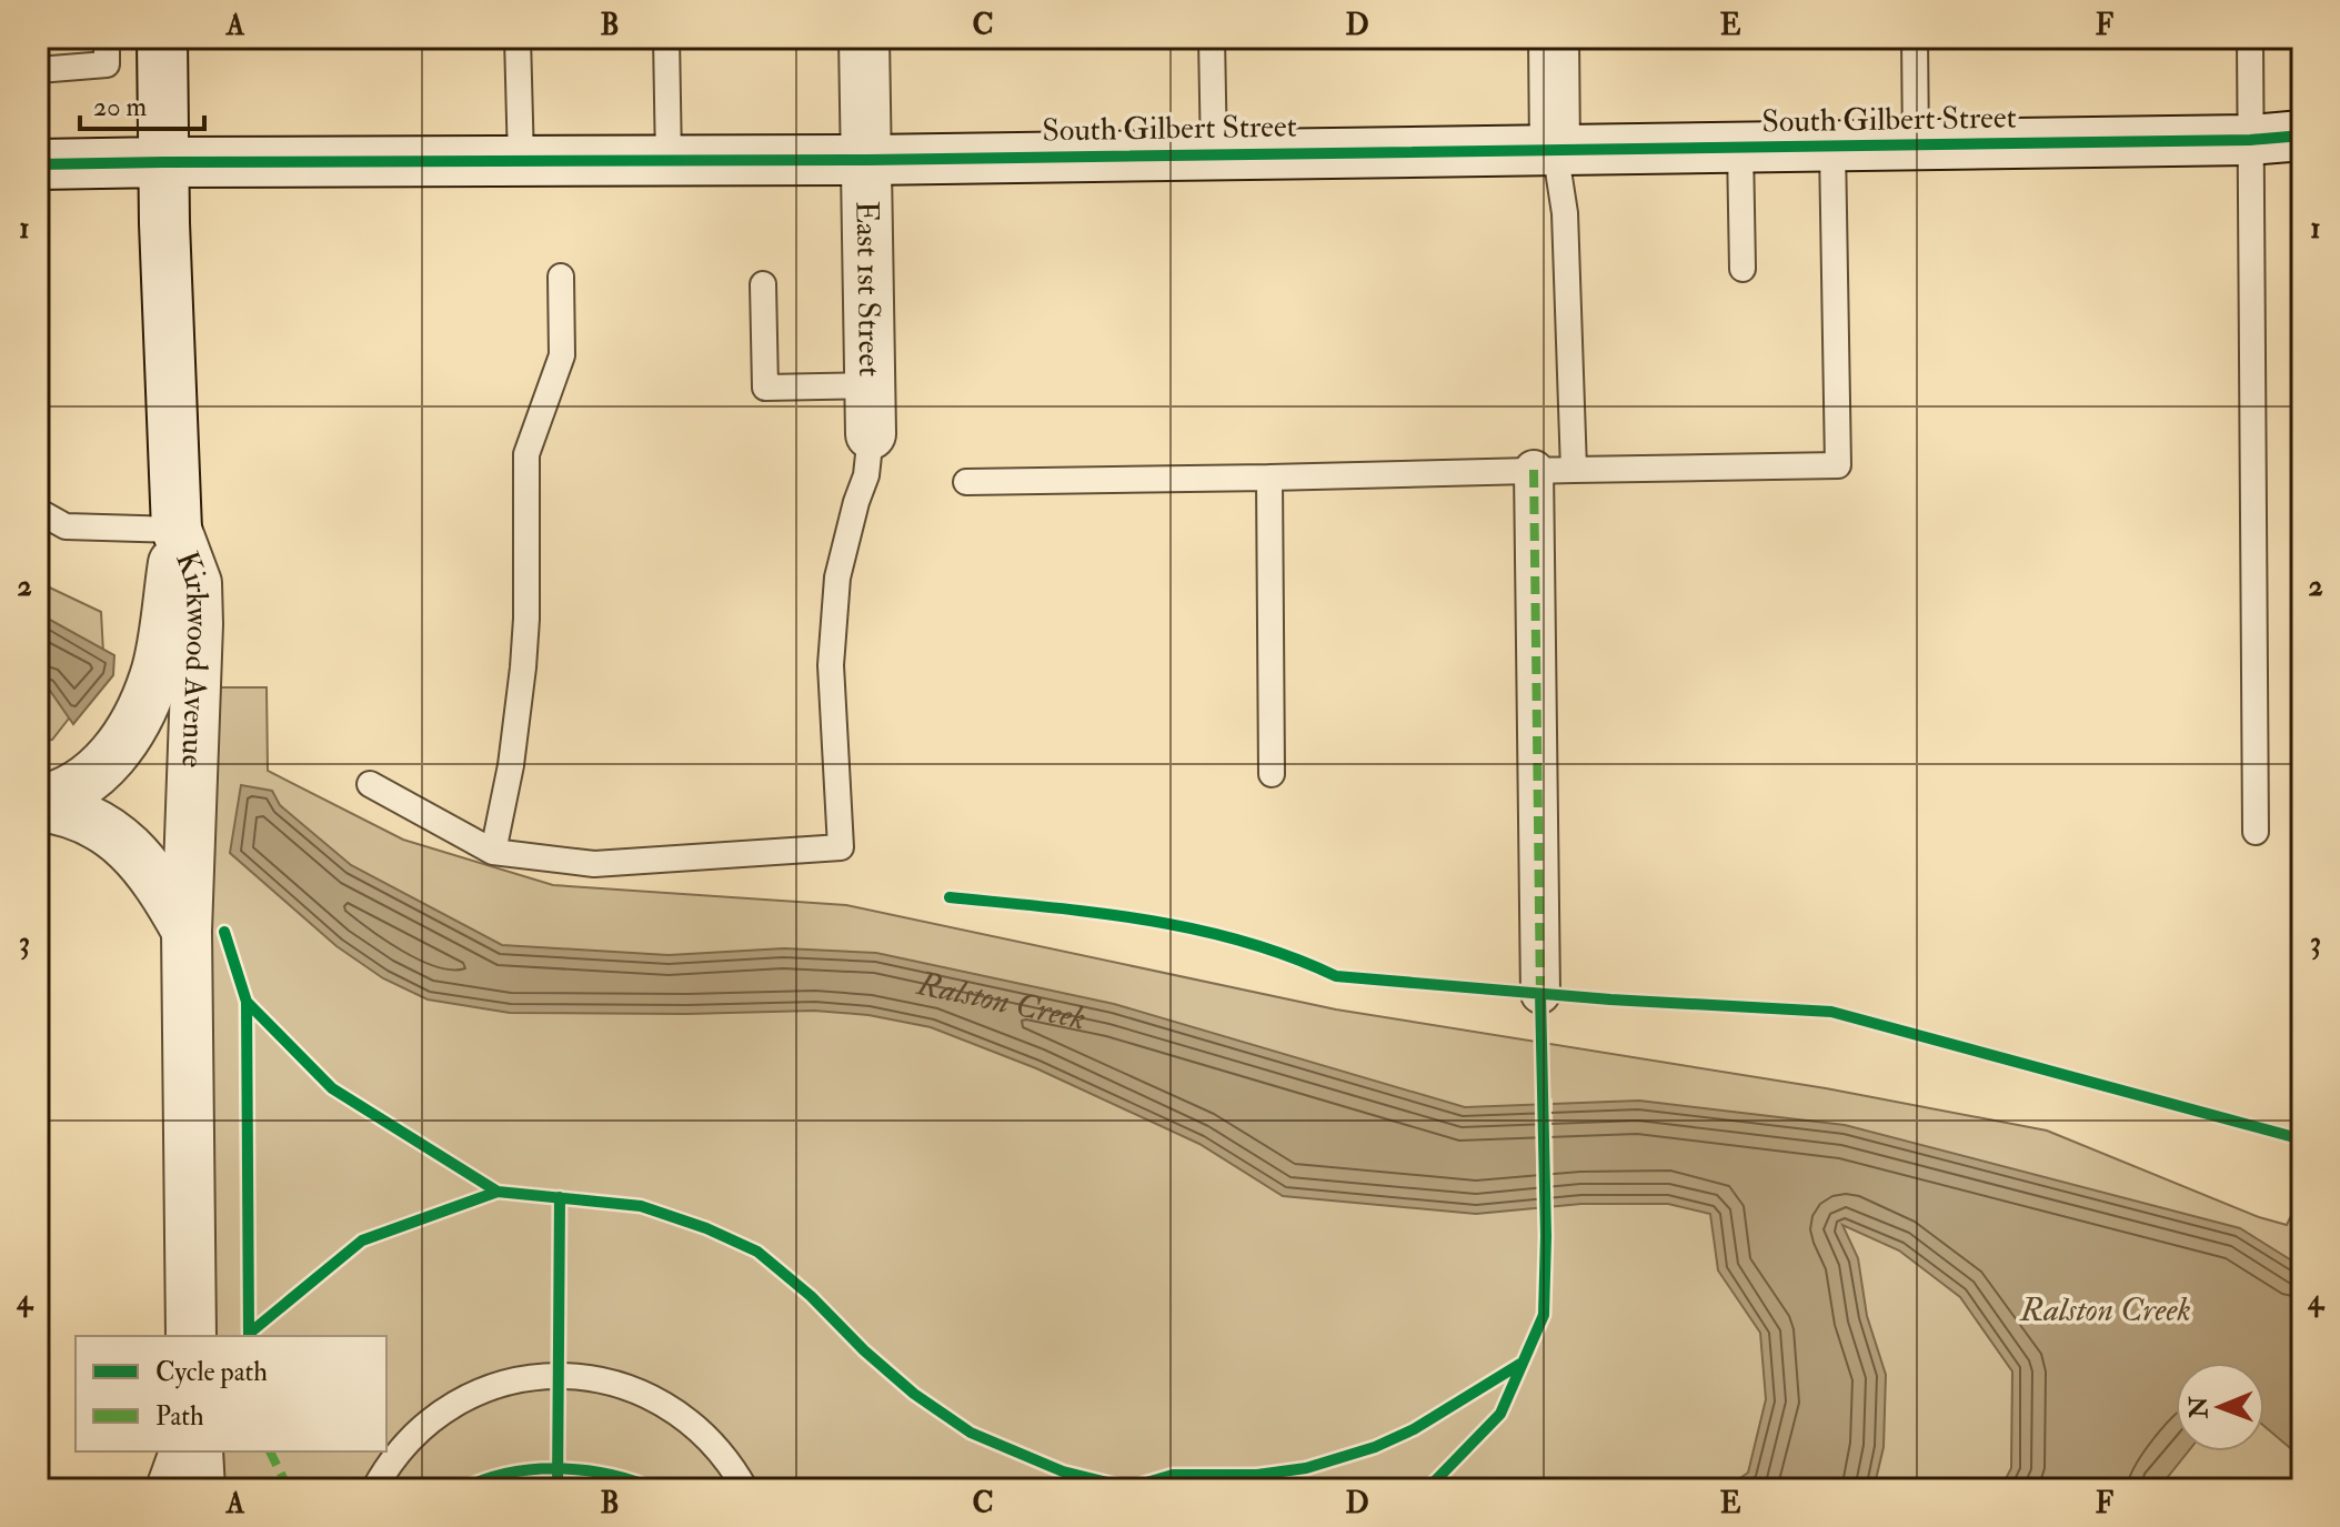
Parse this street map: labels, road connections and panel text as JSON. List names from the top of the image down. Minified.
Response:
{"streets":{"main road":["South Gilbert Street","East 1st Street","Kirkwood Avenue"]},"crossings":[["South Gilbert Street","East 1st Street"],["South Gilbert Street","Kirkwood Avenue"]],"water":["Ralston Creek"],"legend":["Cycle path","Path"],"scale_bar":"20 m","north":"left","grid":{"columns":["A","B","C","D","E","F"],"rows":["1","2","3","4"]}}
